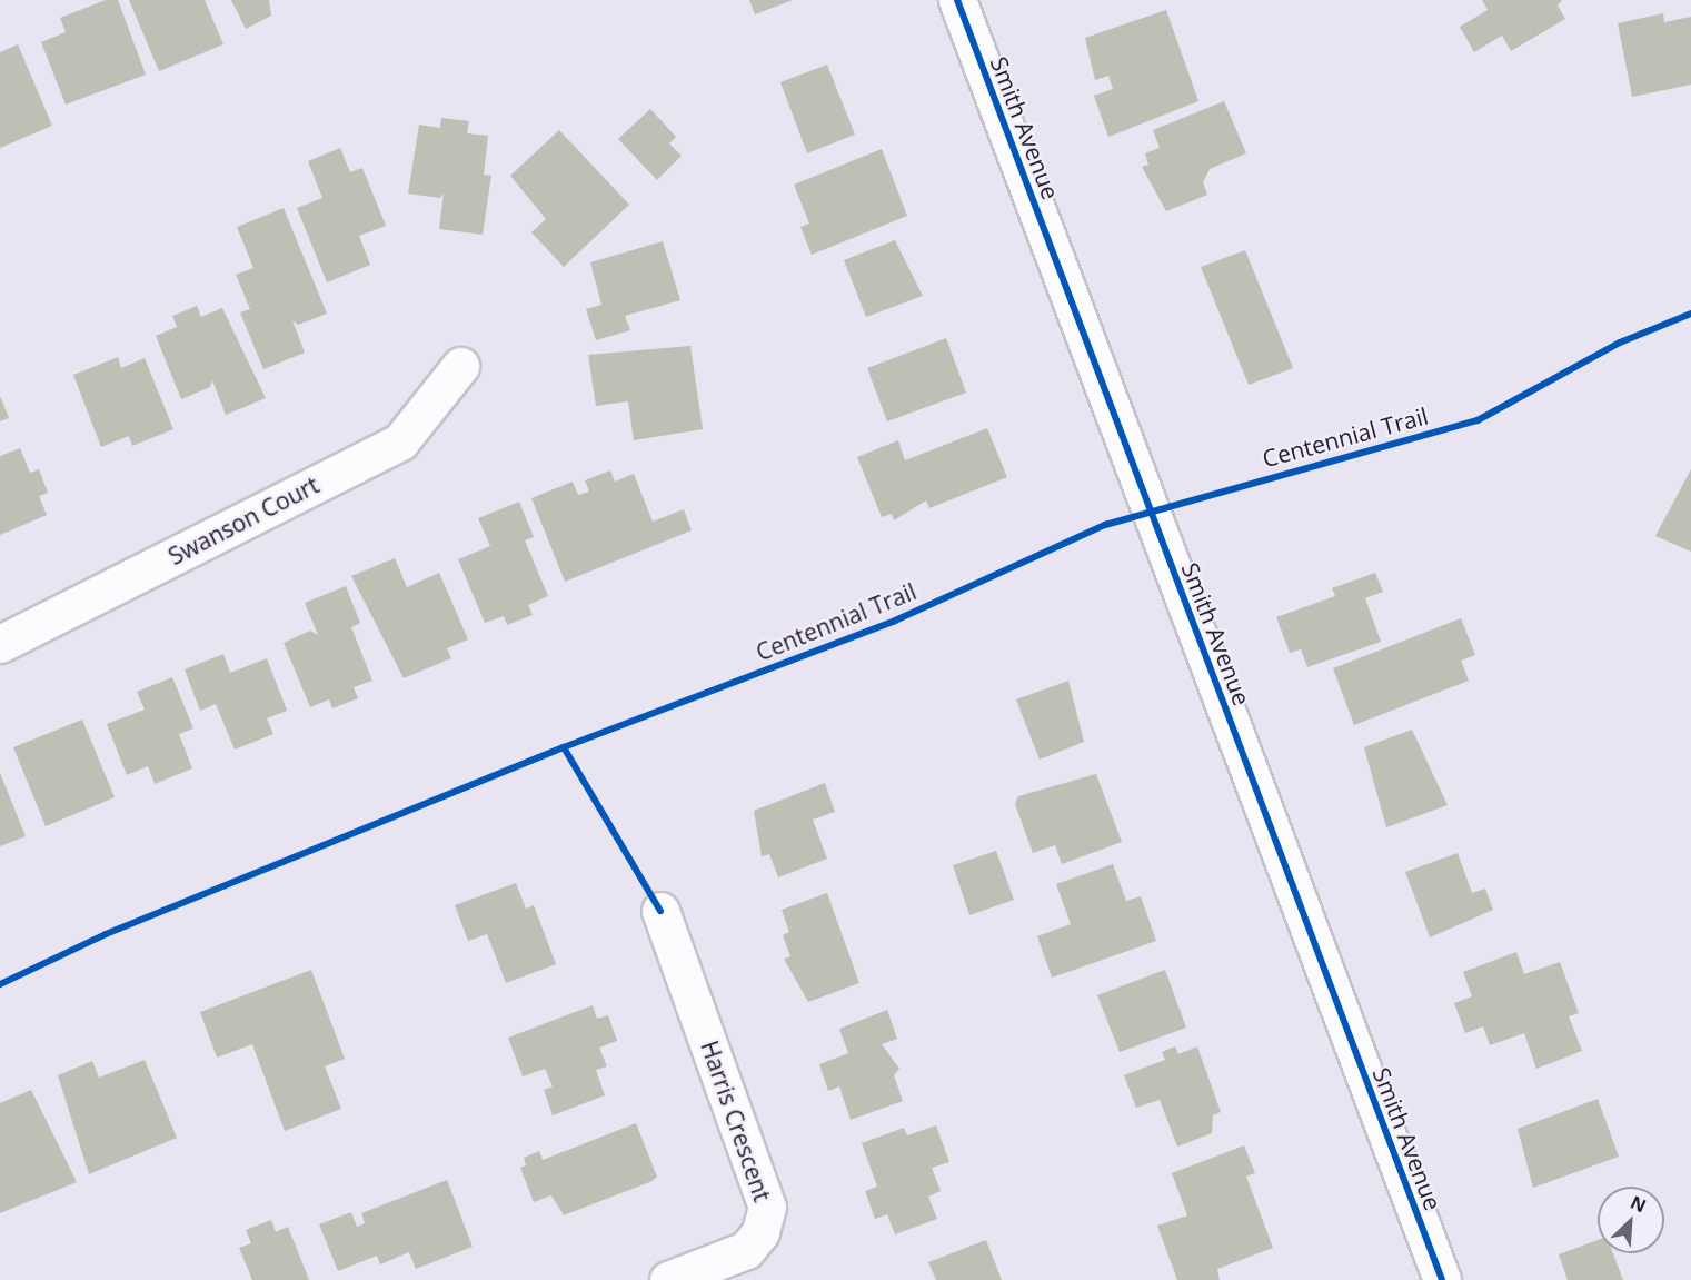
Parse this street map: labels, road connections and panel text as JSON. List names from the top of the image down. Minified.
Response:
{"streets":{"street":["Smith Avenue","Swanson Court","Harris Crescent"],"cycle path":["Centennial Trail"]},"north":"top right"}
